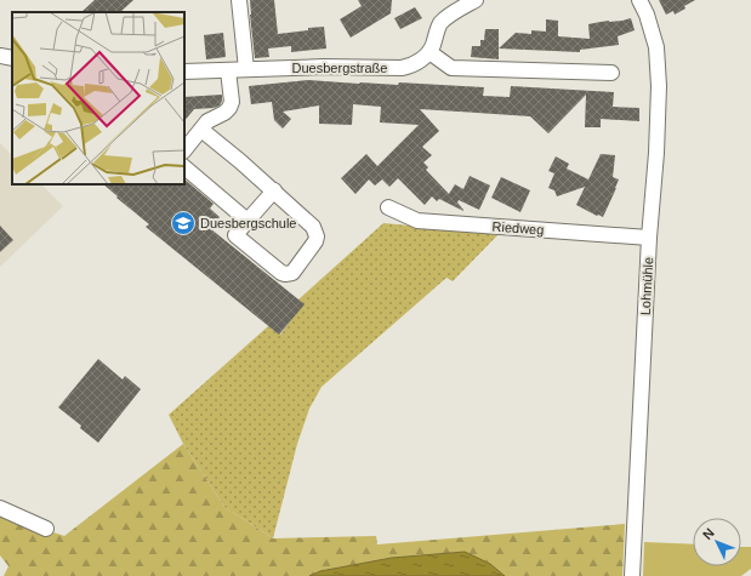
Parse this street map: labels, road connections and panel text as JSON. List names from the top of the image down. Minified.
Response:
{"streets":{"street":["Duesbergstraße","Riedweg","Lohmühle"]},"crossings":[["Riedweg","Lohmühle"]],"places":{"school or university":["Duesbergschule"]},"north":"top left"}
